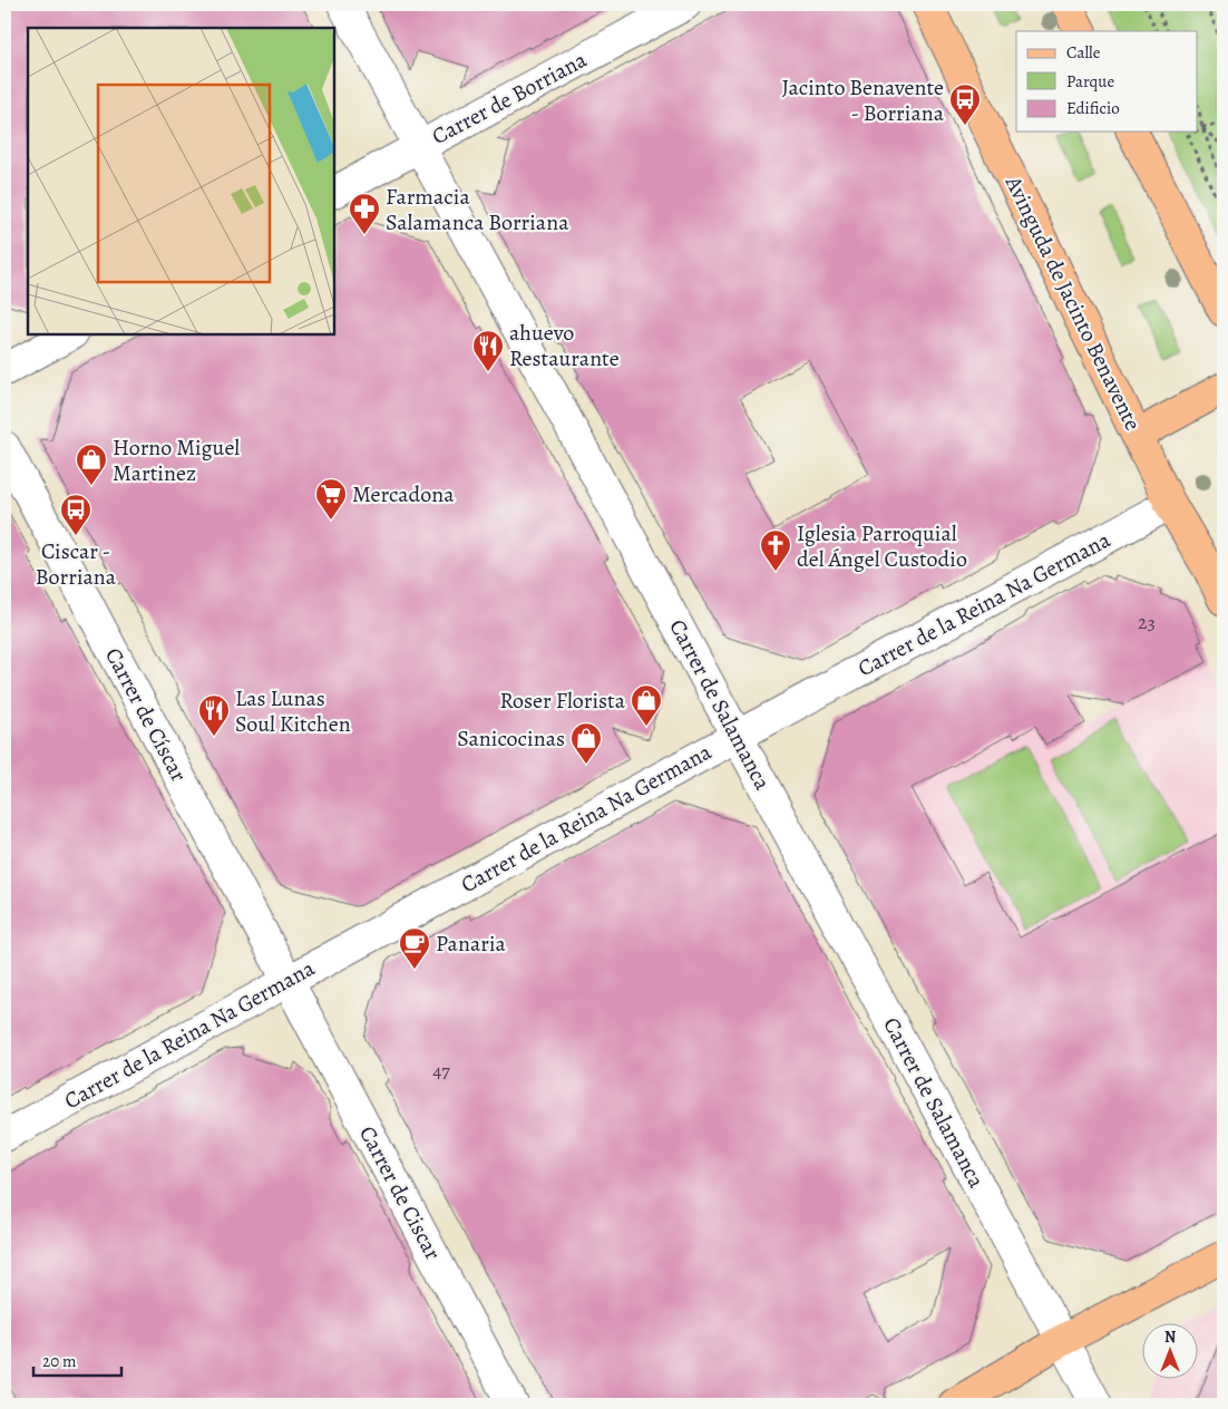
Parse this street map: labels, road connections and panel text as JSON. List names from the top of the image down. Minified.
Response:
{"streets":{"main road":["Avinguda de Jacinto Benavente"],"street":["Carrer de Borriana","Carrer de la Reina Na Germana","Carrer de Salamanca","Carrer de Císcar","Carrer de Ciscar"]},"crossings":[["Carrer de Borriana","Carrer de Salamanca"],["Avinguda de Jacinto Benavente","Carrer de la Reina Na Germana"],["Carrer de la Reina Na Germana","Carrer de Salamanca"],["Carrer de la Reina Na Germana","Carrer de Císcar"],["Carrer de la Reina Na Germana","Carrer de Ciscar"],["Carrer de Císcar","Carrer de Ciscar"]],"places":{"bus stop":["Jacinto Benavente - Borriana","Ciscar - Borriana"],"pharmacy":["Farmacia Salamanca Borriana"],"restaurant":["ahuevo Restaurante","Las Lunas Soul Kitchen"],"shop":["Horno Miguel Martinez","Roser Florista","Sanicocinas"],"supermarket":["Mercadona"],"church":["Iglesia Parroquial del Ángel Custodio"],"cafe":["Panaria"]},"house_numbers":["23","47"],"legend":["Calle","Parque","Edificio"],"scale_bar":"20 m","north":"top"}
